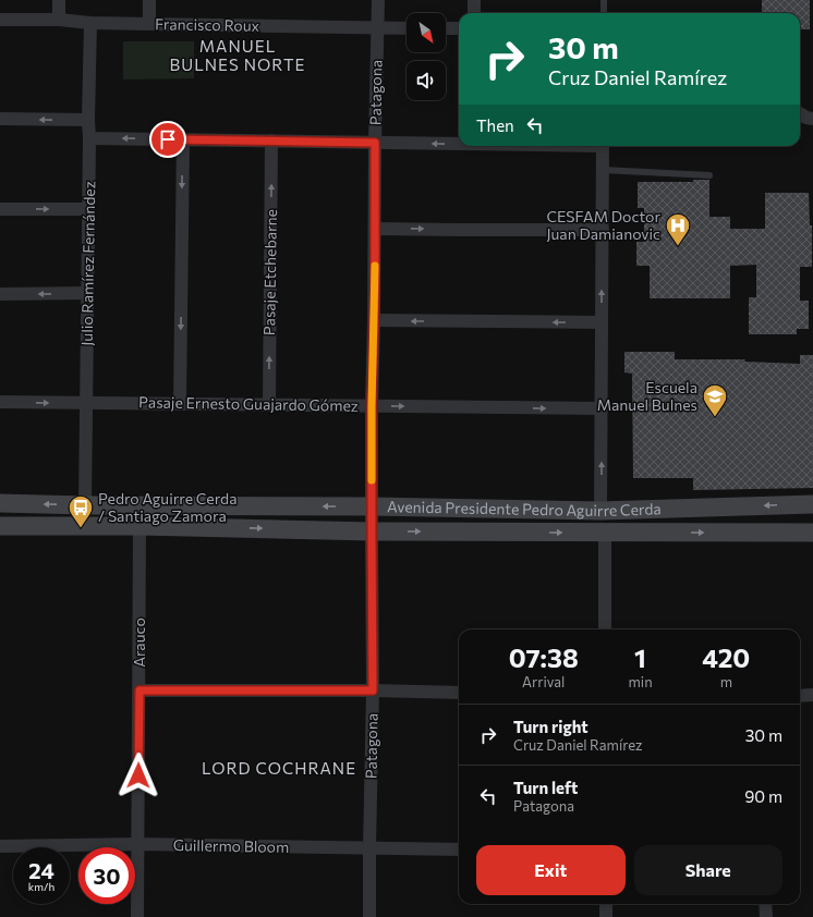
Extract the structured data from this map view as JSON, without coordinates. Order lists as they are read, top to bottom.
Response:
{
  "streets": {
    "main road": ["Avenida Presidente Pedro Aguirre Cerda"],
    "street": [
      "Francisco Roux",
      "Patagona",
      "Julio Ramírez Fernández",
      "Pasaje Etchebarne",
      "Pasaje Ernesto Guajardo Gómez",
      "Arauco",
      "Guillermo Bloom"
    ]
  },
  "crossings": [
    ["Francisco Roux", "Patagona"],
    ["Francisco Roux", "Julio Ramírez Fernández"],
    ["Patagona", "Pasaje Ernesto Guajardo Gómez"],
    ["Patagona", "Avenida Presidente Pedro Aguirre Cerda"],
    ["Patagona", "Guillermo Bloom"],
    ["Julio Ramírez Fernández", "Pasaje Ernesto Guajardo Gómez"],
    ["Julio Ramírez Fernández", "Avenida Presidente Pedro Aguirre Cerda"],
    ["Pasaje Etchebarne", "Pasaje Ernesto Guajardo Gómez"],
    ["Avenida Presidente Pedro Aguirre Cerda", "Arauco"],
    ["Arauco", "Guillermo Bloom"]
  ],
  "districts": ["MANUEL BULNES NORTE", "LORD COCHRANE"],
  "places": {
    "hospital": ["CESFAM Doctor Juan Damianovic"],
    "school or university": ["Escuela Manuel Bulnes"],
    "bus stop": ["Pedro Aguirre Cerda / Santiago Zamora"]
  },
  "north": "bottom right",
  "page": {
    "turn": ["30 m", "Cruz Daniel Ramírez"],
    "then": "Then",
    "eta": [
      "07:38",
      "Arrival",
      "1",
      "min",
      "420",
      "m"
    ],
    "list": [
      {
        "name": "Turn right",
        "note": "Cruz Daniel Ramírez",
        "value": "30 m"
      },
      {
        "name": "Turn left",
        "note": "Patagona",
        "value": "90 m"
      }
    ],
    "buttons": ["Exit", "Share"],
    "speed": "24 km/h",
    "limit": "30"
  }
}
